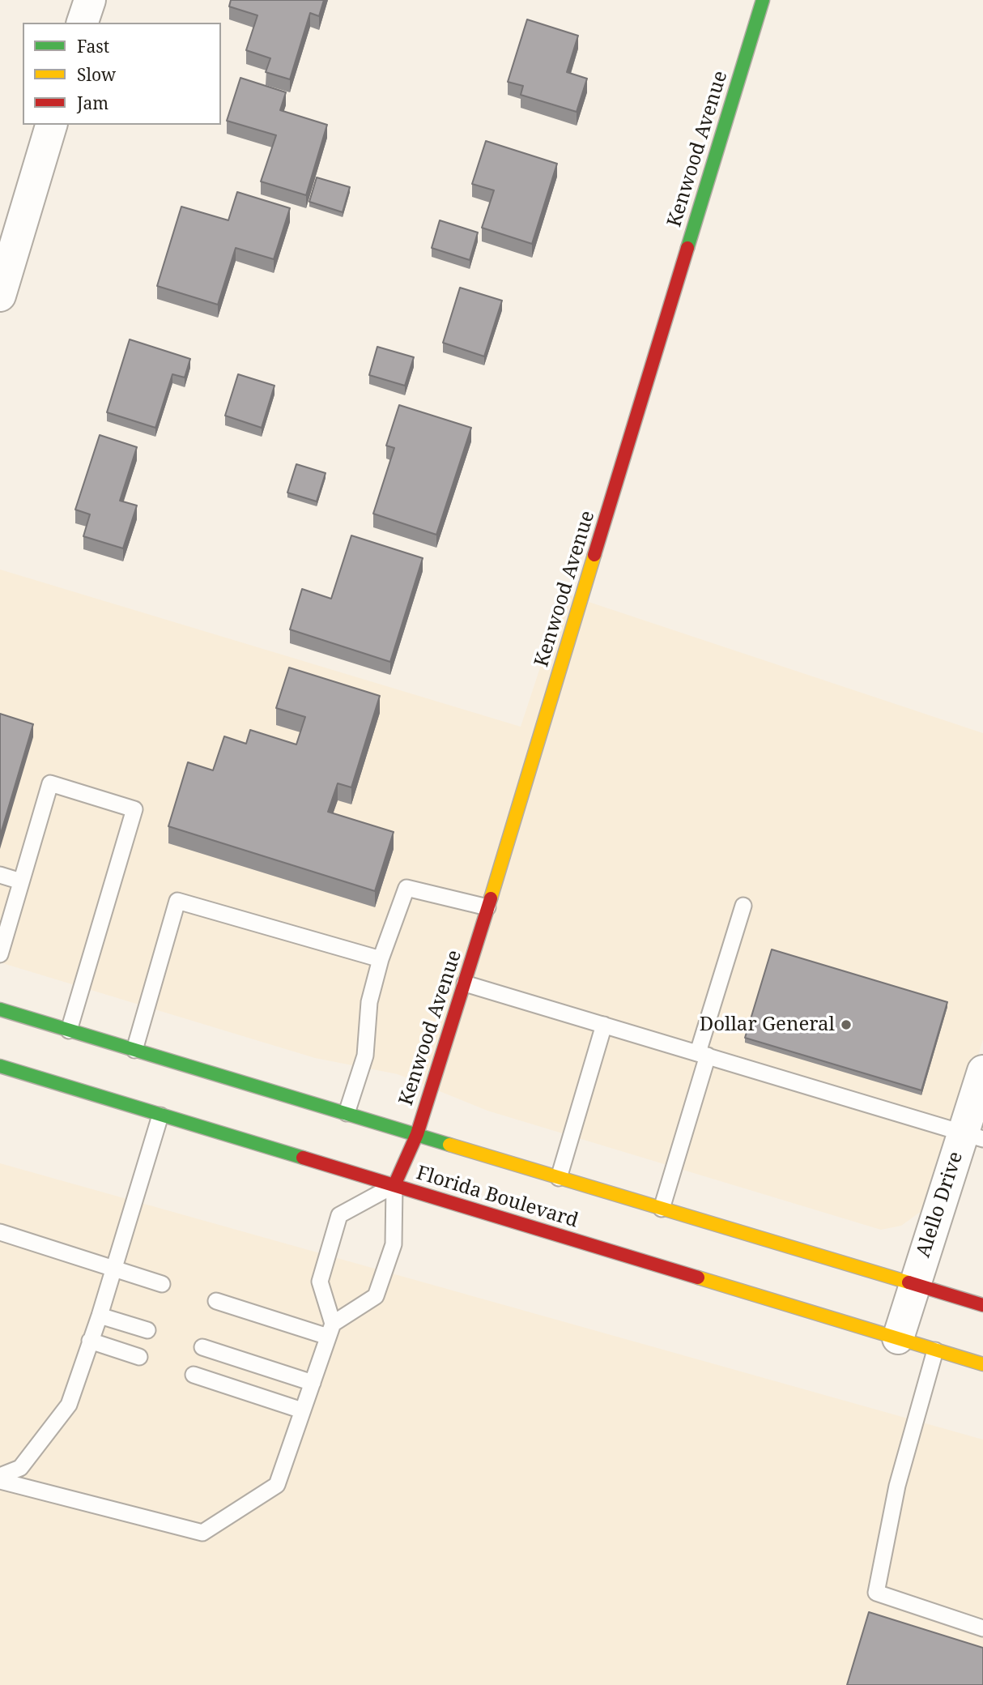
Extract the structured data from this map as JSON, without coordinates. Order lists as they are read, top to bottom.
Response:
{
  "streets": {
    "main road": ["Kenwood Avenue", "Florida Boulevard"],
    "street": ["Alello Drive"]
  },
  "crossings": [
    ["Kenwood Avenue", "Florida Boulevard"],
    ["Florida Boulevard", "Alello Drive"]
  ],
  "places": ["Dollar General"],
  "legend": ["Fast", "Slow", "Jam"]
}
